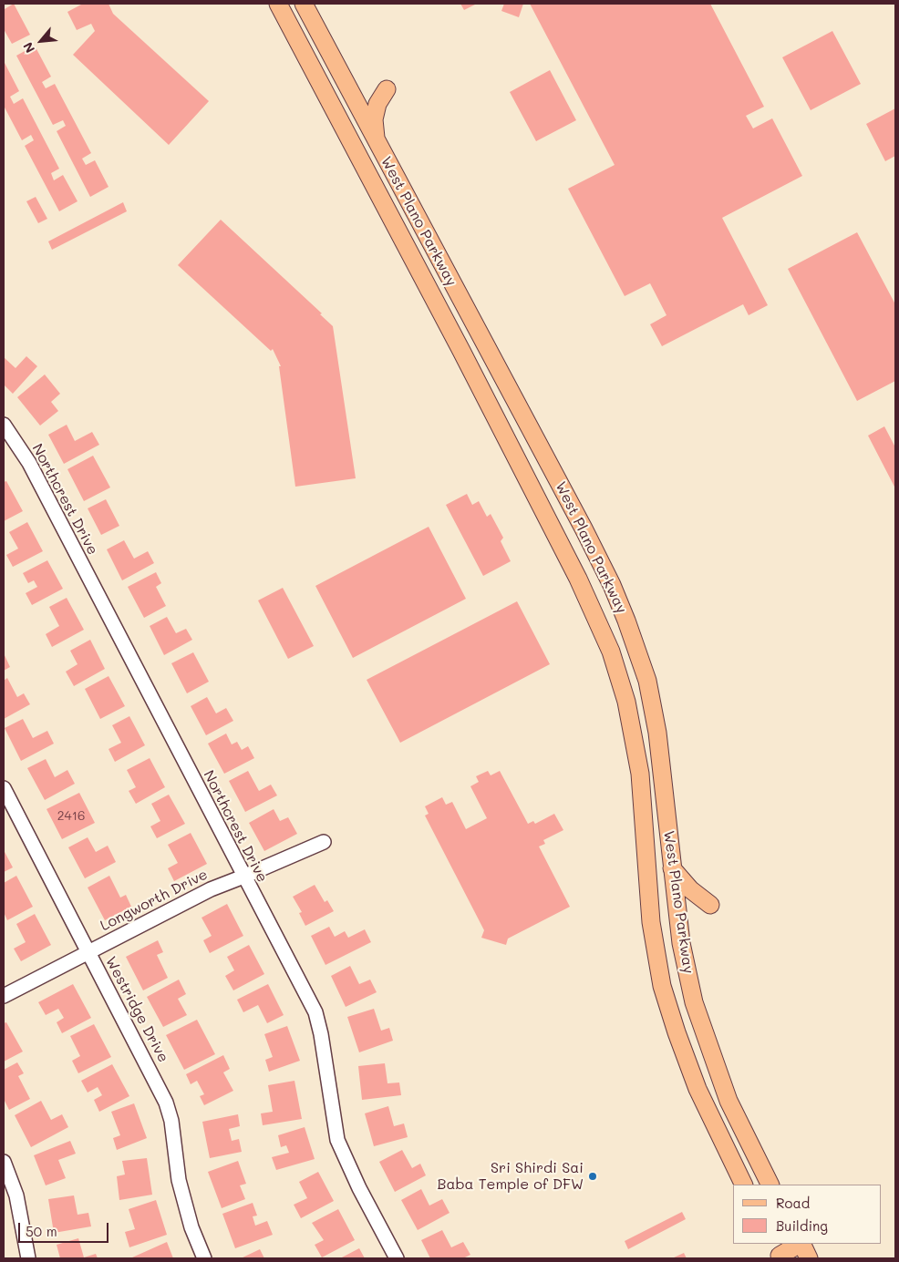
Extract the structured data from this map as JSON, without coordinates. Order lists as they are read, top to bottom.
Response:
{
  "streets": {
    "main road": ["West Plano Parkway"],
    "street": ["Northcrest Drive", "Longworth Drive", "Westridge Drive"]
  },
  "crossings": [
    ["Northcrest Drive", "Longworth Drive"],
    ["Longworth Drive", "Westridge Drive"]
  ],
  "places": ["Sri Shirdi Sai Baba Temple of DFW"],
  "house_numbers": ["2416"],
  "legend": ["Road", "Building"],
  "scale_bar": "50 m",
  "north": "bottom left"
}
